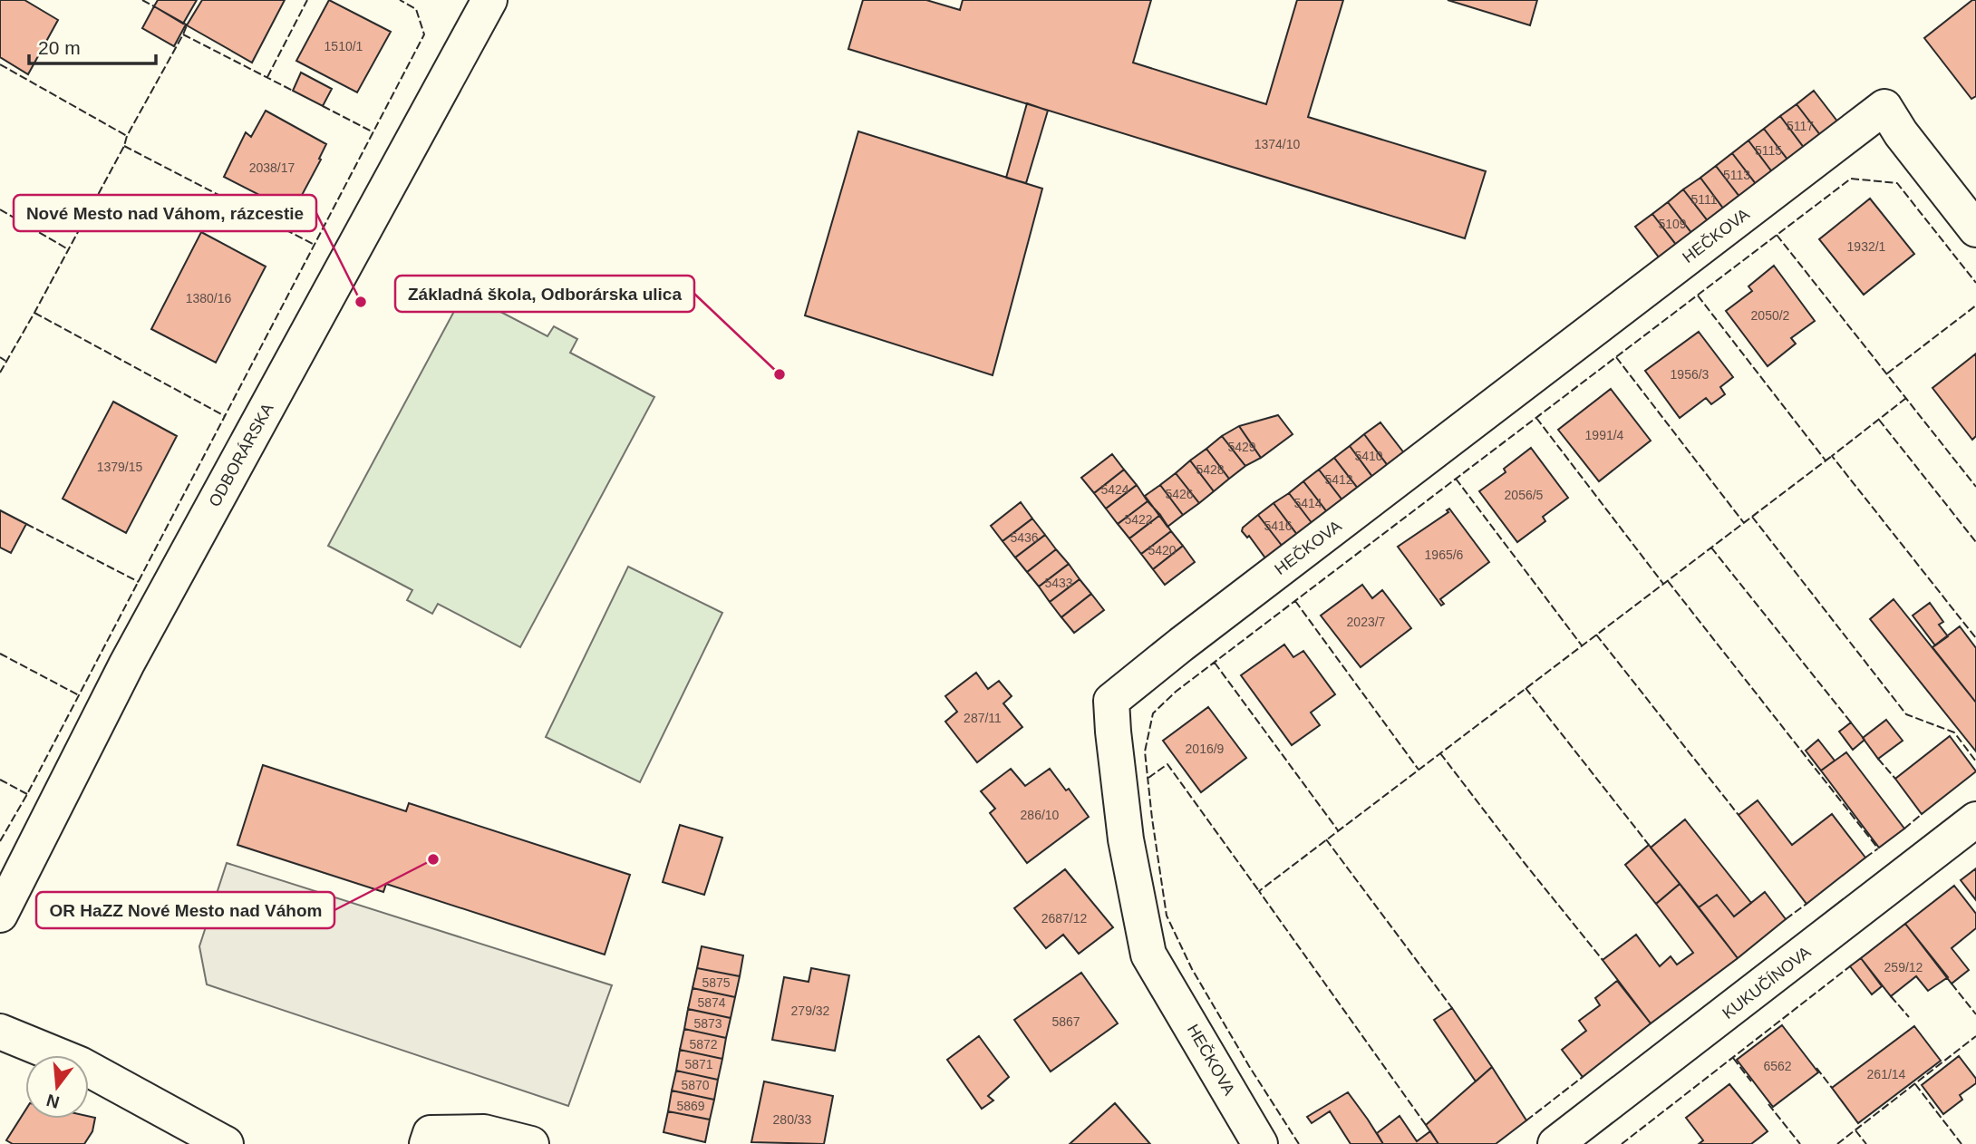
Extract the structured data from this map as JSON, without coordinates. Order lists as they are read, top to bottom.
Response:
{
  "streets": {
    "street": ["HEČKOVA", "ODBORÁRSKA", "KUKUČÍNOVA"]
  },
  "places": ["Nové Mesto nad Váhom, rázcestie", "Základná škola, Odborárska ulica", "OR HaZZ Nové Mesto nad Váhom"],
  "house_numbers": [
    "1510/1",
    "5117",
    "1374/10",
    "5115",
    "2038/17",
    "5113",
    "5111",
    "5109",
    "1932/1",
    "1380/16",
    "2050/2",
    "1956/3",
    "1991/4",
    "5429",
    "5410",
    "1379/15",
    "5428",
    "5412",
    "5424",
    "5426",
    "2056/5",
    "5414",
    "5422",
    "5416",
    "5436",
    "5420",
    "1965/6",
    "5433",
    "2023/7",
    "287/11",
    "2016/9",
    "286/10",
    "2687/12",
    "259/12",
    "5875",
    "5874",
    "279/32",
    "5867",
    "5873",
    "5872",
    "5871",
    "6562",
    "261/14",
    "5870",
    "5869",
    "280/33"
  ],
  "scale_bar": "20 m",
  "north": "bottom"
}
